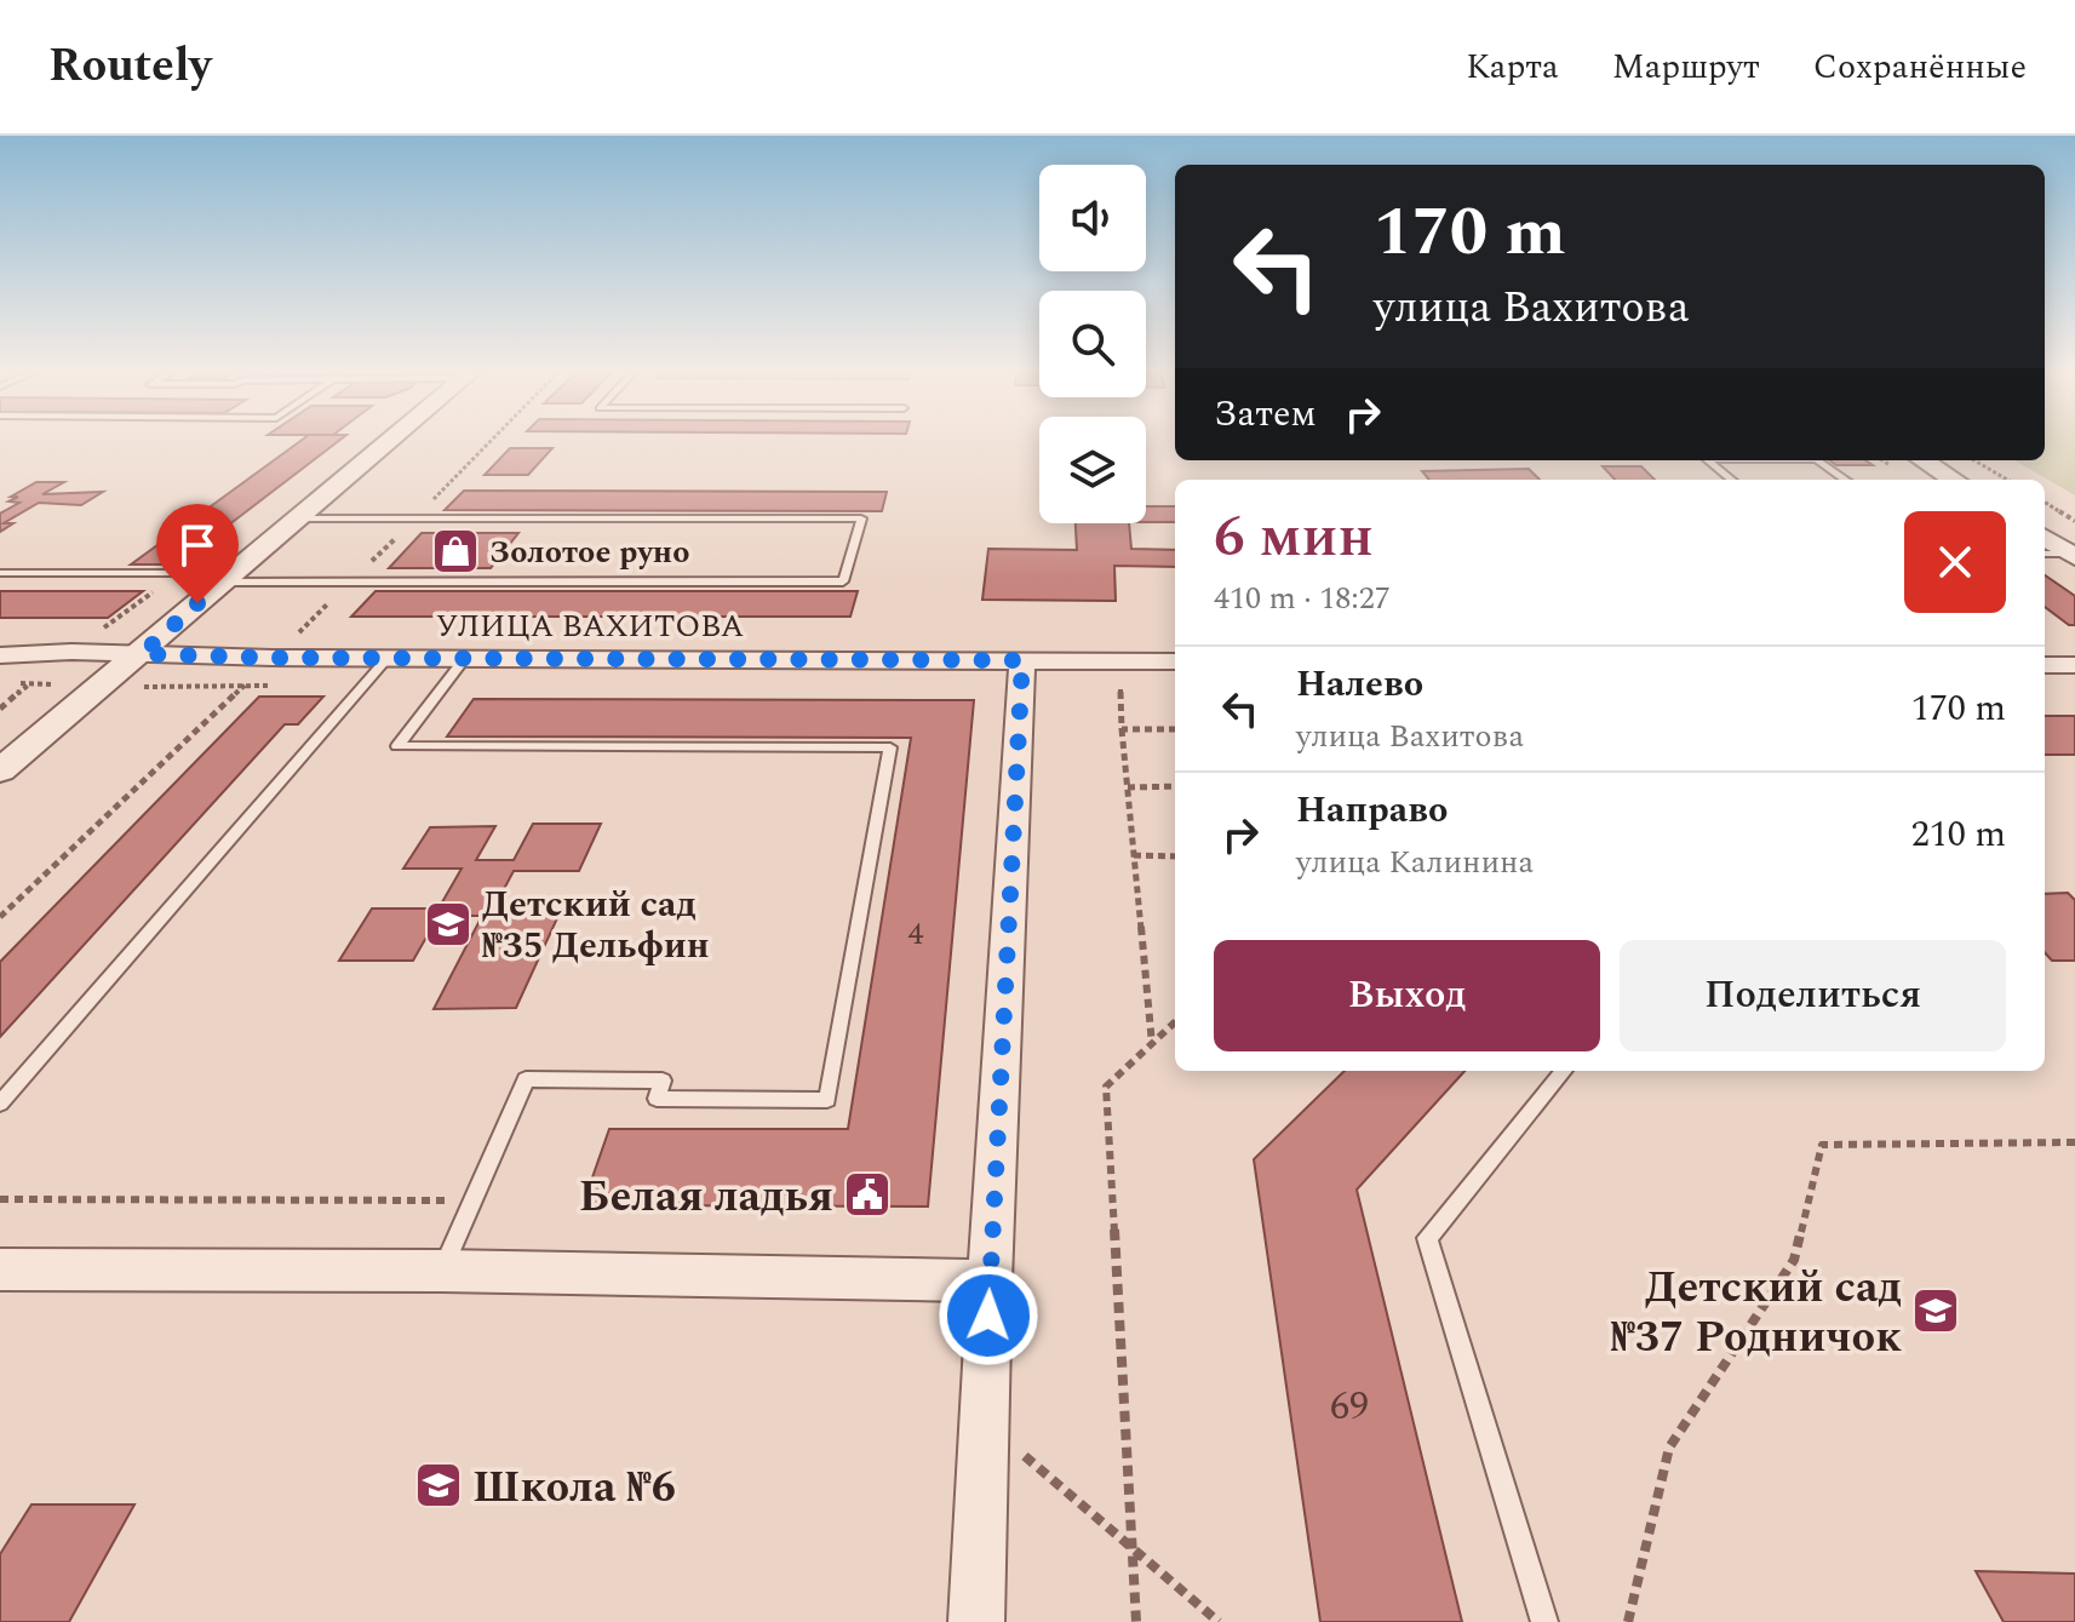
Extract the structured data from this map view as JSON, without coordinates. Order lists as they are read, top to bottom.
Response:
{
  "streets": {
    "street": ["УЛИЦА ВАХИТОВА"]
  },
  "places": {
    "shop": ["Золотое руно"],
    "school or university": ["Детский сад №35 Дельфин", "Детский сад №37 Родничок", "Школа №6"],
    "public building": ["Белая ладья"]
  },
  "house_numbers": ["4", "69"],
  "page": {
    "header": "Routely",
    "nav": ["Карта", "Маршрут", "Сохранённые"],
    "turn": ["170 m", "улица Вахитова"],
    "then": "Затем",
    "heading": ["6 мин", "410 m · 18:27"],
    "list": [
      {
        "name": "Налево",
        "note": "улица Вахитова",
        "value": "170 m"
      },
      {
        "name": "Направо",
        "note": "улица Калинина",
        "value": "210 m"
      }
    ],
    "buttons": ["Выход", "Поделиться"]
  }
}
